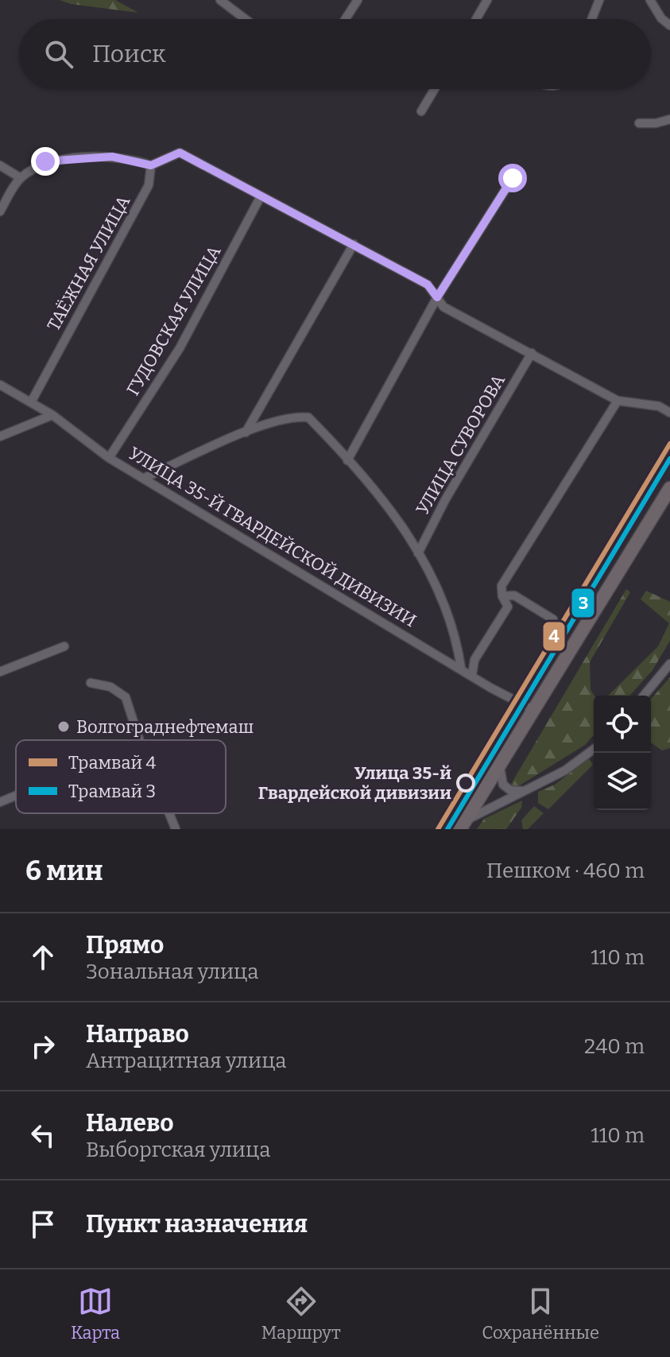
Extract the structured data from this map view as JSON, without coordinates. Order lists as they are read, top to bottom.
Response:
{
  "streets": {
    "street": [
      "ТАЁЖНАЯ УЛИЦА",
      "ГУДОВСКАЯ УЛИЦА",
      "УЛИЦА СУВОРОВА",
      "УЛИЦА 35-Й ГВАРДЕЙСКОЙ ДИВИЗИИ"
    ]
  },
  "crossings": [
    ["ТАЁЖНАЯ УЛИЦА", "УЛИЦА 35-Й ГВАРДЕЙСКОЙ ДИВИЗИИ"],
    ["ГУДОВСКАЯ УЛИЦА", "УЛИЦА 35-Й ГВАРДЕЙСКОЙ ДИВИЗИИ"]
  ],
  "places": ["Волгограднефтемаш", "Улица 35-й Гвардейской дивизии"],
  "lines": ["tram line 4", "tram line 3"],
  "legend": ["Трамвай 4", "Трамвай 3"],
  "page": {
    "search": "Поиск",
    "heading": ["6 мин", "Пешком · 460 m"],
    "list": [
      ["Прямо", "Зональная улица", "110 m"],
      ["Направо", "Антрацитная улица", "240 m"],
      ["Налево", "Выборгская улица", "110 m"],
      "Пункт назначения"
    ],
    "nav": ["Карта", "Маршрут", "Сохранённые"]
  }
}
